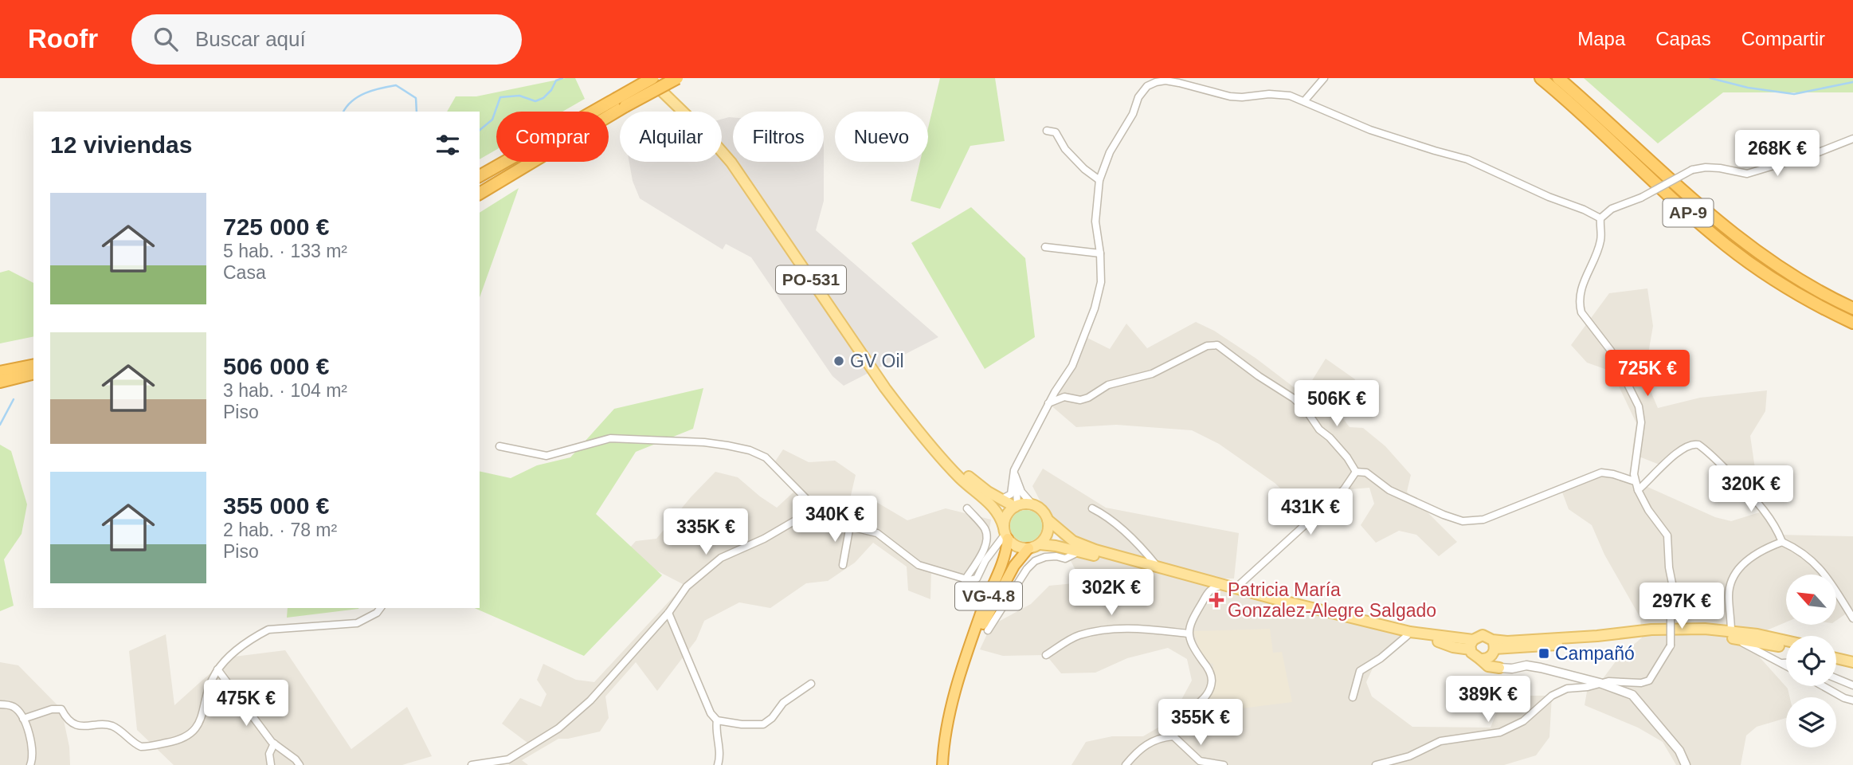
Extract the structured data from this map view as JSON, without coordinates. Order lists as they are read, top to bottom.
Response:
{
  "streets": {
    "highway": ["AP-9", "VG-4.8"],
    "main road": ["PO-531"]
  },
  "crossings": [
    ["PO-531", "VG-4.8"]
  ],
  "places": {
    "other": ["GV Oil"],
    "health": ["Patricia María Gonzalez-Alegre Salgado"],
    "transit": ["Campañó"]
  },
  "north": "top left",
  "page": {
    "header": "Roofr",
    "search": "Buscar aquí",
    "nav": ["Mapa", "Capas", "Compartir"],
    "chip": [
      "Comprar",
      "Alquilar",
      "Filtros",
      "Nuevo"
    ],
    "heading": "12 viviendas",
    "price": [
      "268K €",
      "725K €",
      "506K €",
      "320K €",
      "431K €",
      "340K €",
      "335K €",
      "302K €",
      "297K €",
      "389K €",
      "475K €",
      "355K €"
    ],
    "list": [
      {
        "name": "725 000 €",
        "note": "5 hab. · 133 m² · Casa"
      },
      {
        "name": "506 000 €",
        "note": "3 hab. · 104 m² · Piso"
      },
      {
        "name": "355 000 €",
        "note": "2 hab. · 78 m² · Piso"
      }
    ]
  }
}
